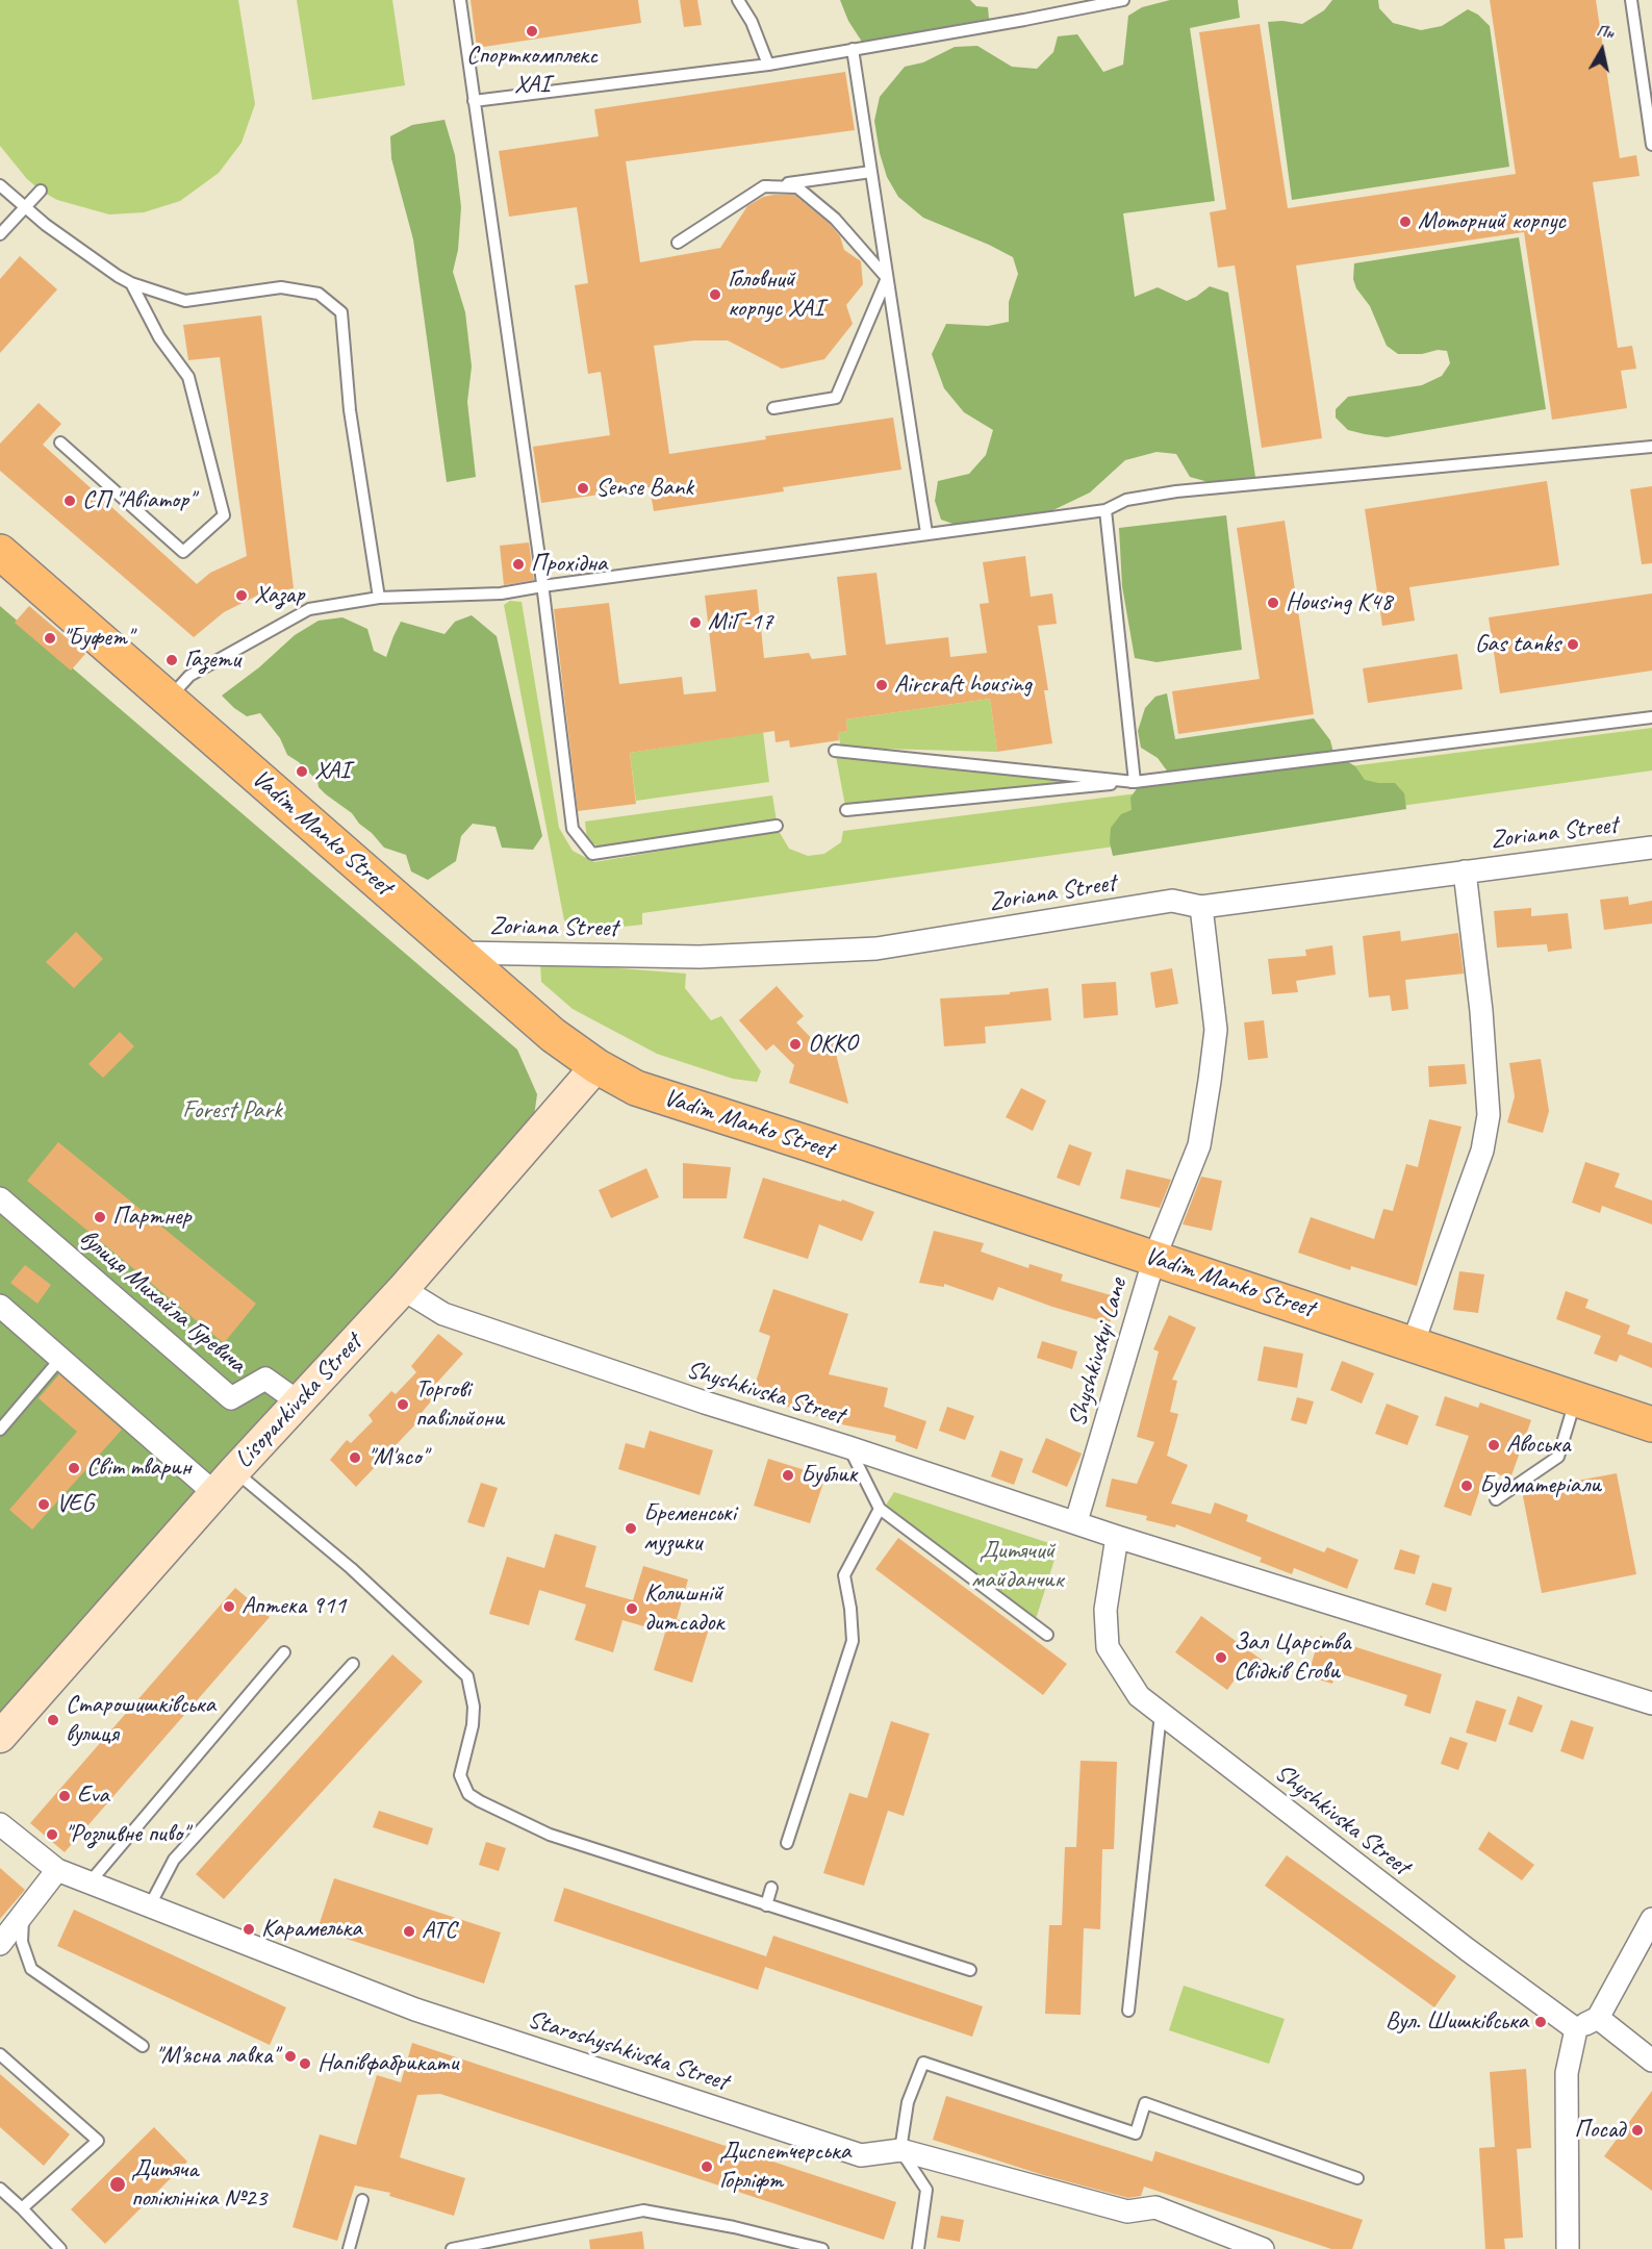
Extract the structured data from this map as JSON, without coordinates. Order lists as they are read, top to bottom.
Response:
{
  "streets": {
    "main road": ["Vadim Manko Street"],
    "street": [
      "Zoriana Street",
      "вулиця Михайла Гуревича",
      "Shyshkivskyi Lane",
      "Shyshkivska Street",
      "Lisoparkivska Street",
      "Staroshyshkivska Street"
    ]
  },
  "crossings": [
    ["Vadim Manko Street", "Zoriana Street"],
    ["Vadim Manko Street", "Shyshkivskyi Lane"],
    ["Vadim Manko Street", "Lisoparkivska Street"],
    ["Zoriana Street", "Shyshkivskyi Lane"],
    ["вулиця Михайла Гуревича", "Lisoparkivska Street"],
    ["Shyshkivskyi Lane", "Shyshkivska Street"],
    ["Shyshkivska Street", "Lisoparkivska Street"]
  ],
  "parks": ["Forest Park", "Дитячий майданчик"],
  "places": [
    "Спорткомплекс ХАІ",
    "Моторний корпус",
    "Головний корпус ХАІ",
    "Sense Bank",
    "СП \"Авіатор\"",
    "Прохідна",
    "Хазар",
    "Housing K48",
    "МіГ-17",
    "\"Буфет\"",
    "Gas tanks",
    "Газети",
    "Aircraft housing",
    "ХАІ",
    "OKKO",
    "Партнер",
    "Торгові павільйони",
    "Авоська",
    "\"М'ясо\"",
    "Світ тварин",
    "Бублик",
    "Будматеріали",
    "VEG",
    "Бременські музики",
    "Аптека 911",
    "Колишній дитсадок",
    "Зал Царства Свідків Єгови",
    "Старошишківська вулиця",
    "Eva",
    "\"Розливне пиво\"",
    "Карамелька",
    "АТС",
    "Вул. Шишківська",
    "\"М'ясна лавка\"",
    "Напівфабрикати",
    "Посад",
    "Диспетчерська Горліфт",
    "Дитяча поліклініка №23"
  ],
  "north": "top"
}
